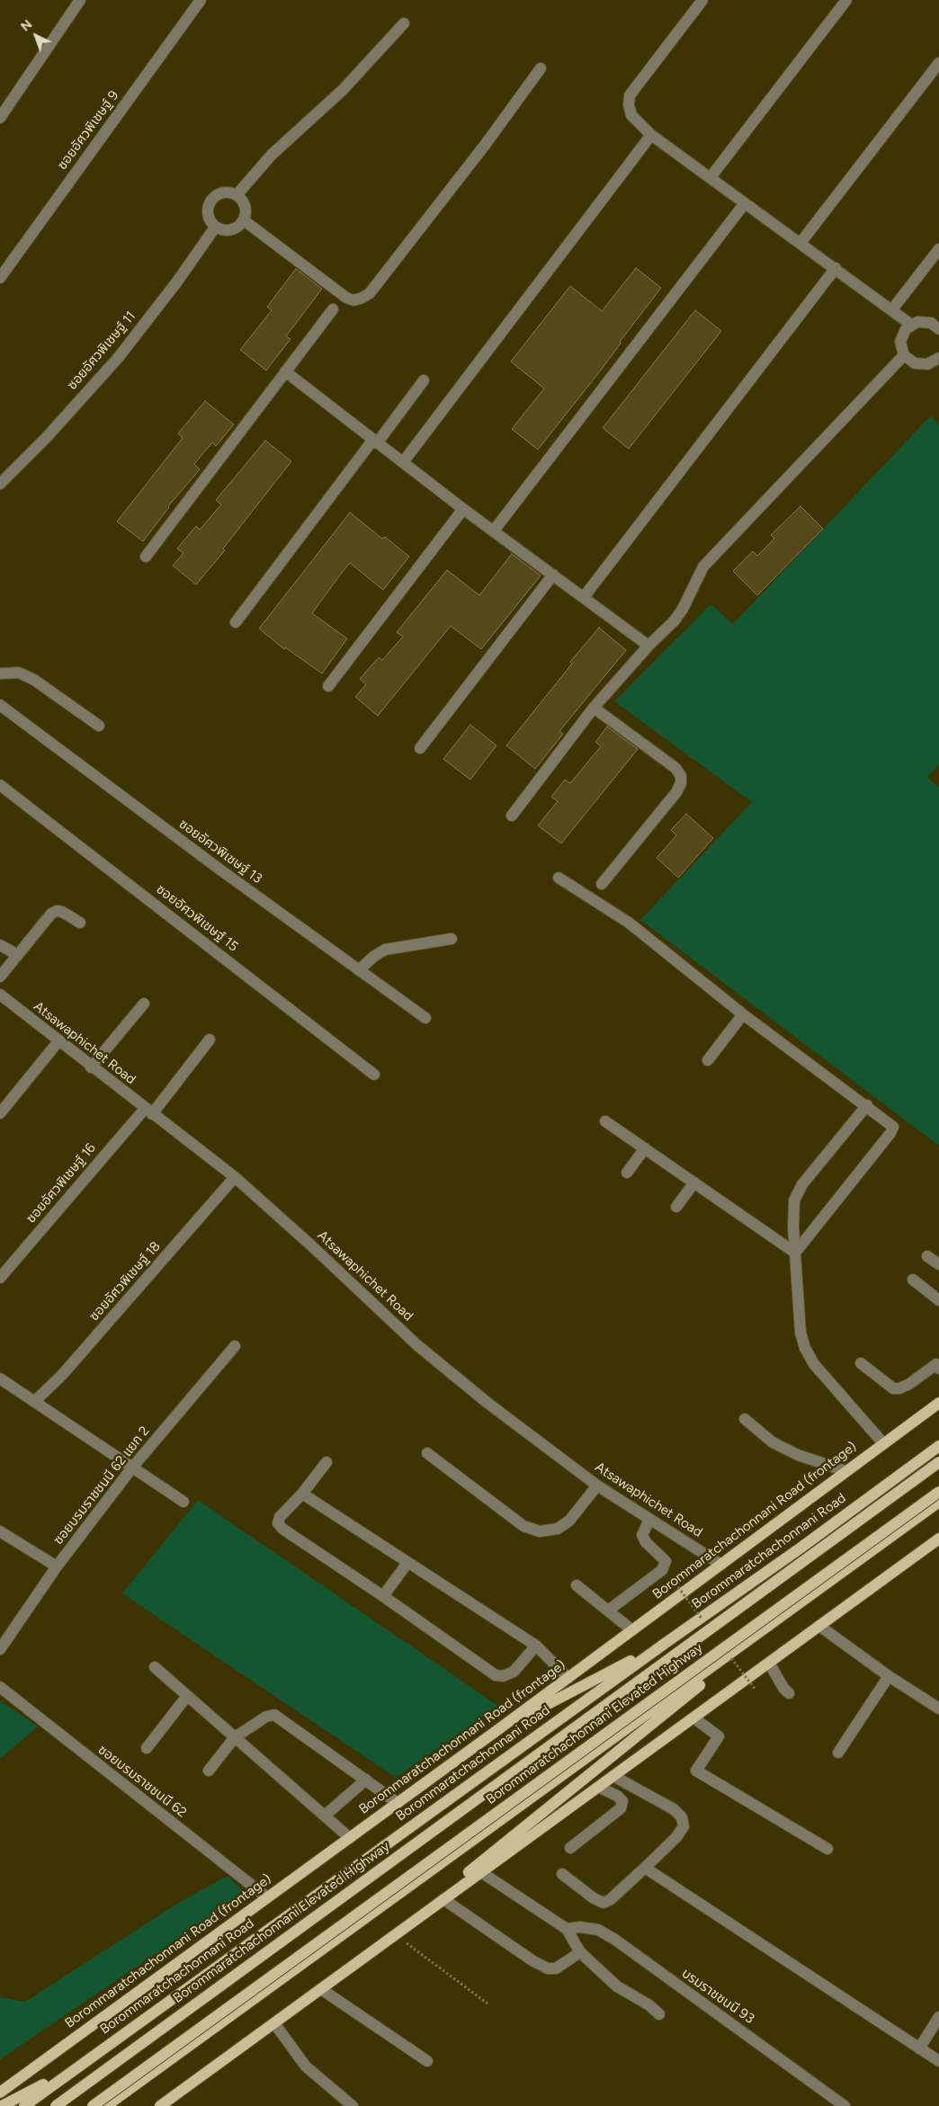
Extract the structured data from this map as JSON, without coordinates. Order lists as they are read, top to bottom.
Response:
{
  "streets": {
    "main road": ["Borommaratchachonnani Road (frontage)", "Borommaratchachonnani Road", "Borommaratchachonnani Elevated Highway"],
    "street": [
      "ซอยอัศวพิเชษฐ์ 9",
      "ซอยอัศวพิเชษฐ์ 11",
      "ซอยอัศวพิเชษฐ์ 13",
      "ซอยอัศวพิเชษฐ์ 15",
      "Atsawaphichet Road",
      "ซอยอัศวพิเชษฐ์ 16",
      "ซอยอัศวพิเชษฐ์ 18",
      "ซอยบรมราชชนนี 62 แยก 2",
      "ซอยบรมราชชนนี 62",
      "บรมราชชนนี 93"
    ]
  },
  "crossings": [
    ["Atsawaphichet Road", "ซอยอัศวพิเชษฐ์ 16"],
    ["Atsawaphichet Road", "ซอยอัศวพิเชษฐ์ 18"],
    ["Atsawaphichet Road", "Borommaratchachonnani Road (frontage)"],
    ["Borommaratchachonnani Road (frontage)", "ซอยบรมราชชนนี 62"]
  ],
  "north": "top left"
}
